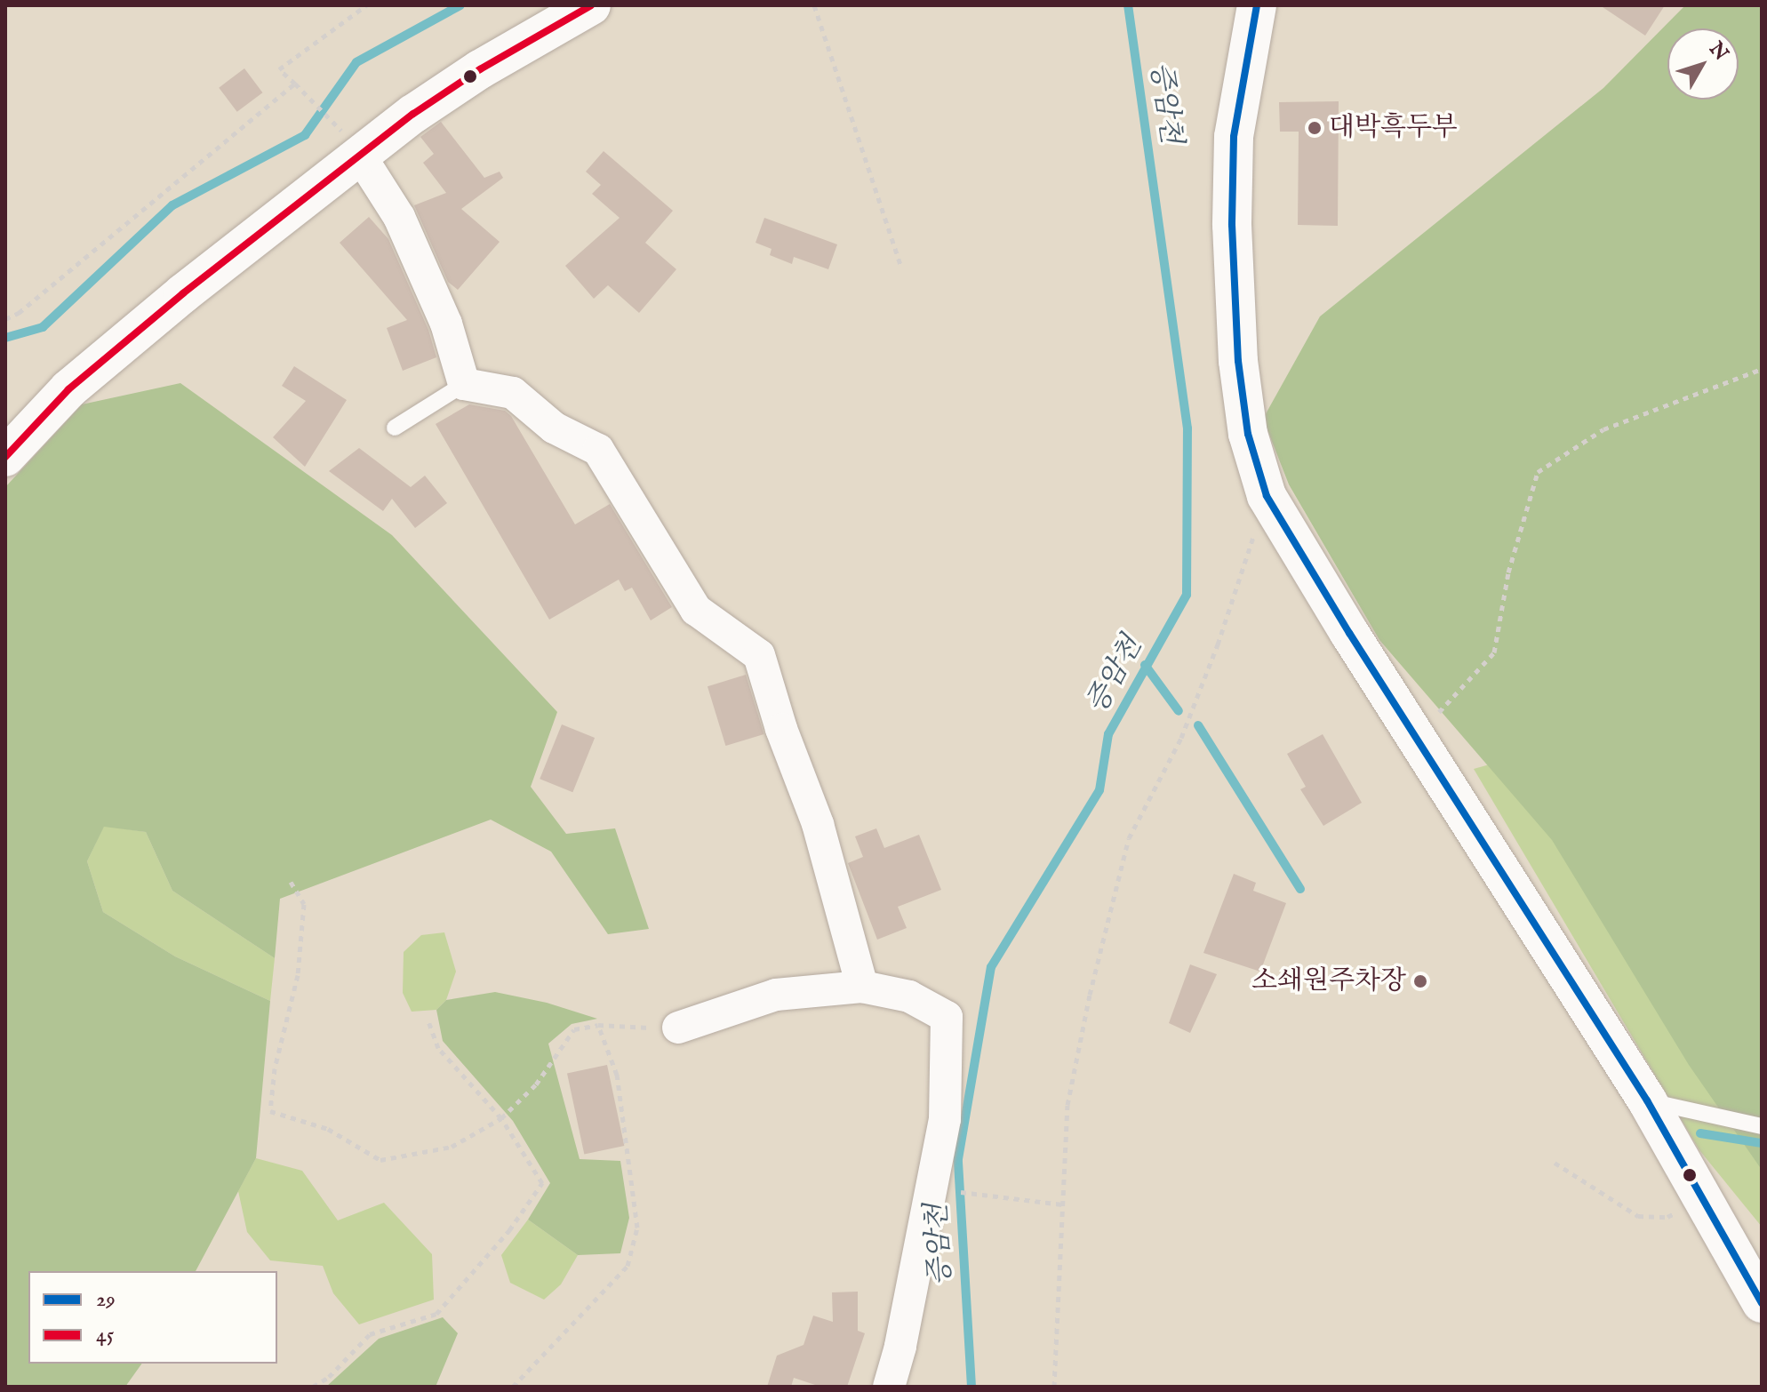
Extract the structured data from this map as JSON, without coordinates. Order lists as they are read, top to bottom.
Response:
{
  "water": ["증암천"],
  "places": ["대박흑두부", "소쇄원주차장"],
  "lines": ["transit line 29", "transit line 45"],
  "legend": ["29", "45"],
  "north": "top right"
}
